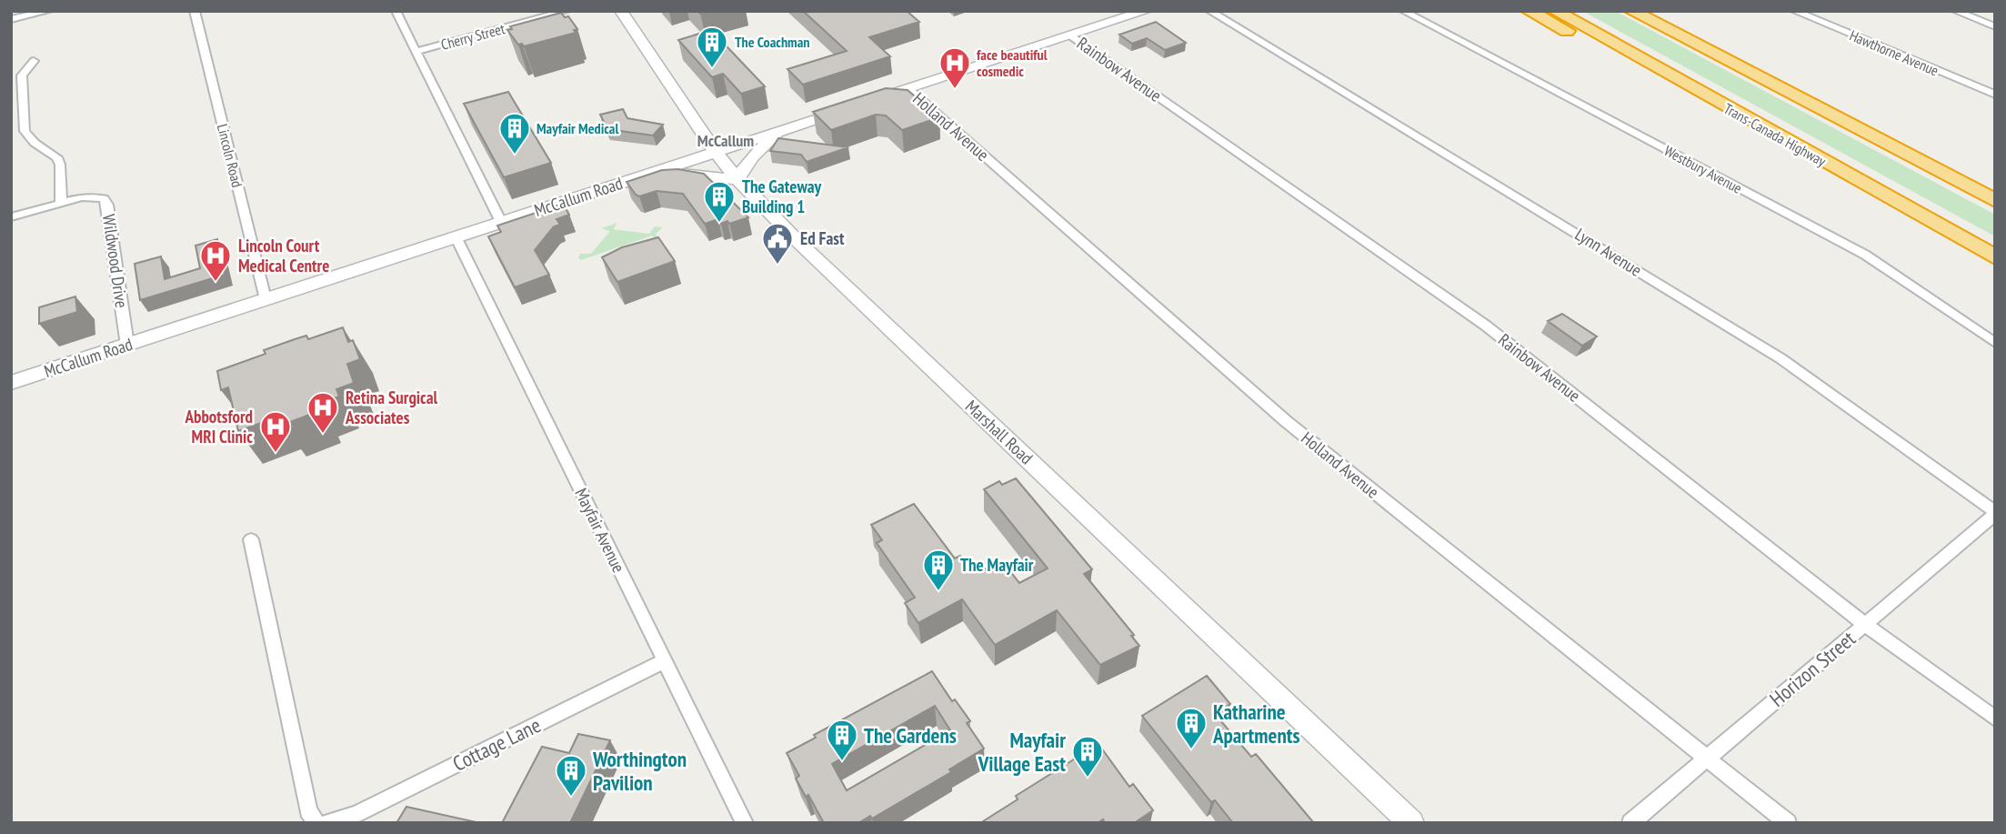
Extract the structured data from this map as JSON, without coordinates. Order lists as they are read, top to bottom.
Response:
{
  "streets": {
    "highway": ["Trans-Canada Highway"],
    "main road": ["McCallum Road", "Marshall Road"],
    "street": [
      "Cherry Street",
      "Hawthorne Avenue",
      "Rainbow Avenue",
      "Holland Avenue",
      "Lincoln Road",
      "Westbury Avenue",
      "Lynn Avenue",
      "Wildwood Drive",
      "Mayfair Avenue",
      "Horizon Street",
      "Cottage Lane"
    ]
  },
  "crossings": [
    ["Rainbow Avenue", "McCallum Road"],
    ["Rainbow Avenue", "Horizon Street"],
    ["Holland Avenue", "McCallum Road"],
    ["Holland Avenue", "Horizon Street"],
    ["Lincoln Road", "McCallum Road"],
    ["McCallum Road", "Wildwood Drive"],
    ["McCallum Road", "Marshall Road"],
    ["McCallum Road", "Mayfair Avenue"],
    ["Lynn Avenue", "Horizon Street"],
    ["Mayfair Avenue", "Cottage Lane"]
  ],
  "districts": ["McCallum"],
  "places": {
    "building": [
      "The Coachman",
      "Mayfair Medical",
      "The Gateway Building 1",
      "The Mayfair",
      "Katharine Apartments",
      "The Gardens",
      "Mayfair Village East",
      "Worthington Pavilion"
    ],
    "hospital": [
      "face beautiful cosmedic",
      "Lincoln Court Medical Centre",
      "Retina Surgical Associates",
      "Abbotsford MRI Clinic"
    ],
    "public building": ["Ed Fast"]
  }
}
